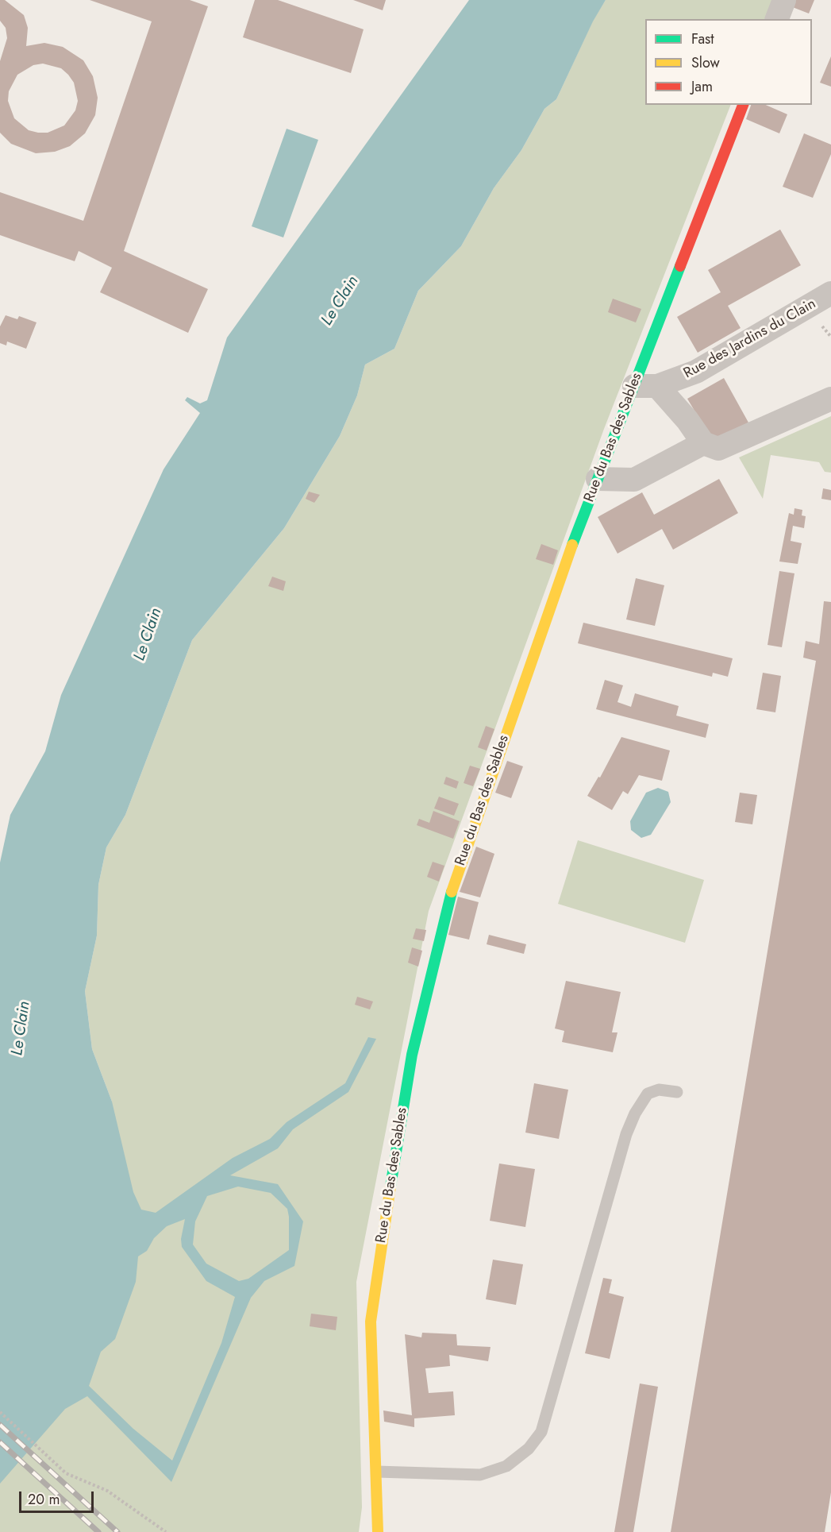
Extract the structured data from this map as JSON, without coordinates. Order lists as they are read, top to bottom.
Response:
{
  "streets": {
    "street": ["Rue des Jardins du Clain", "Rue du Bas des Sables"]
  },
  "crossings": [
    ["Rue des Jardins du Clain", "Rue du Bas des Sables"]
  ],
  "water": ["Le Clain"],
  "legend": ["Fast", "Slow", "Jam"],
  "scale_bar": "20 m"
}
